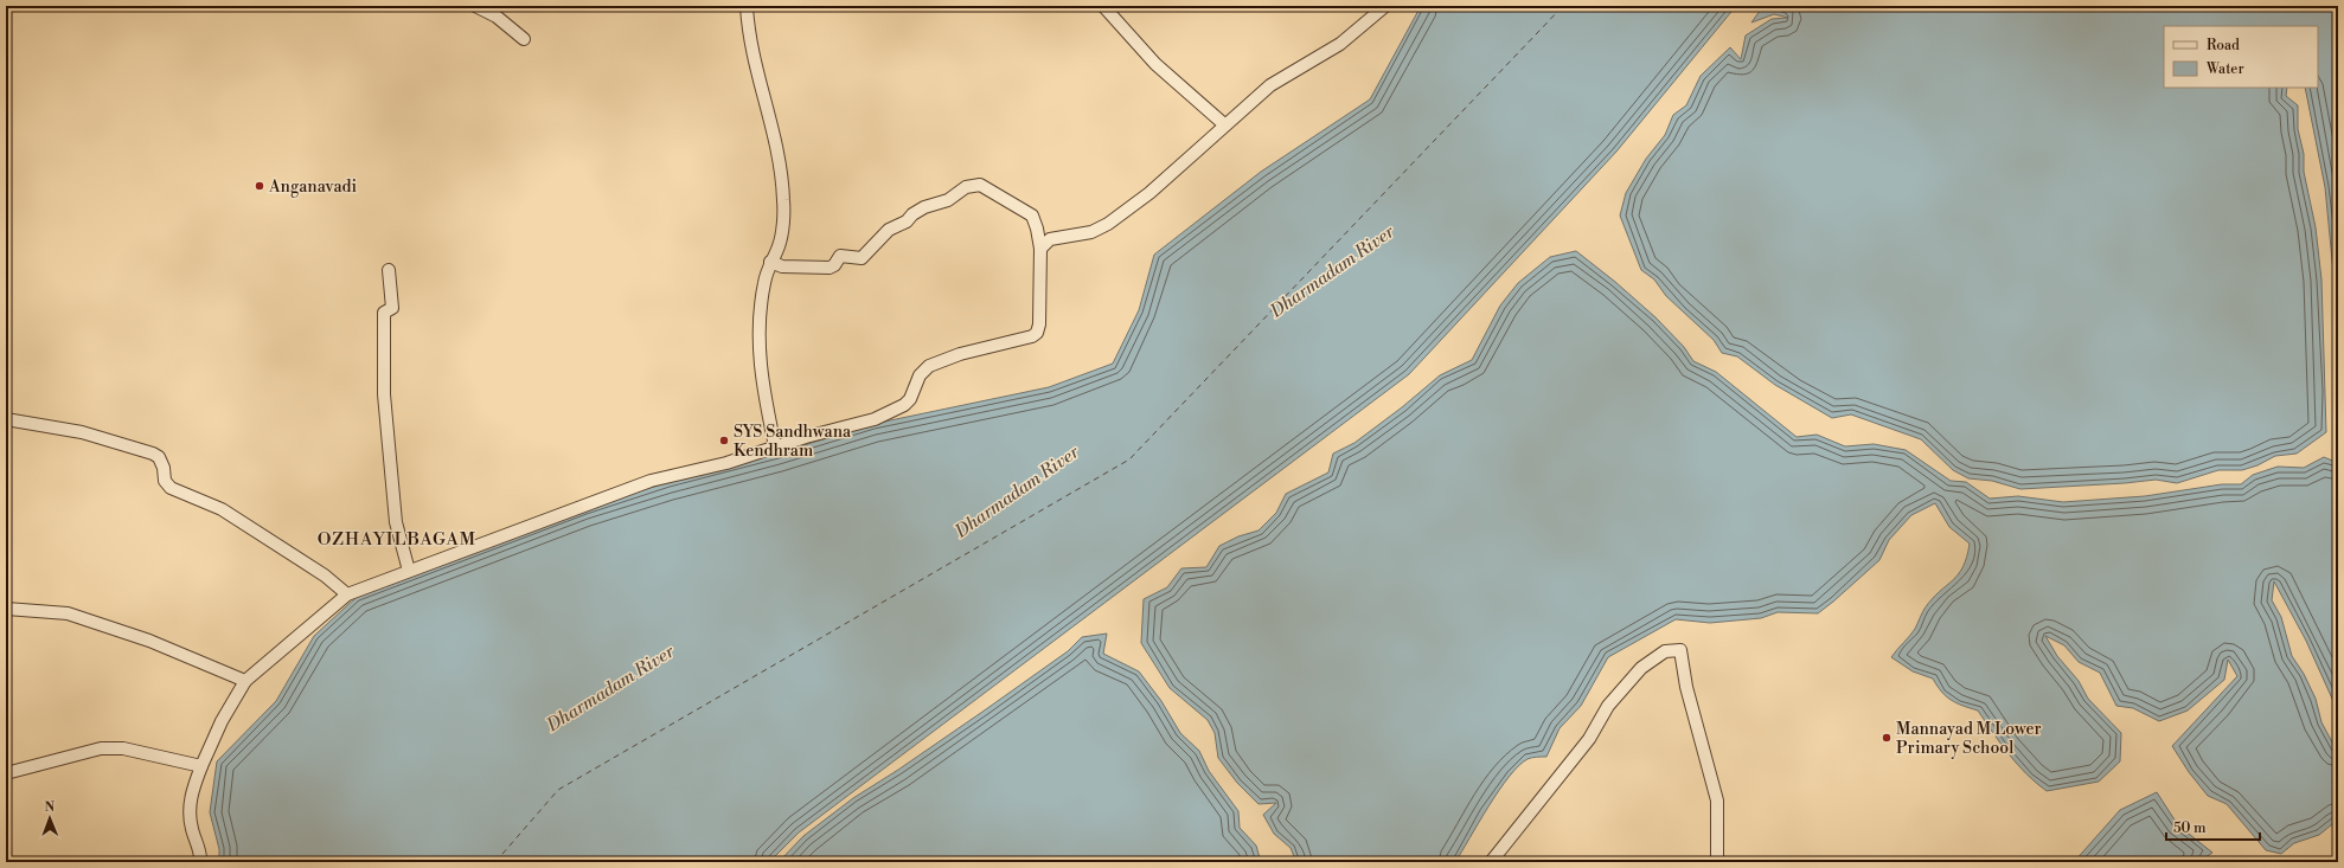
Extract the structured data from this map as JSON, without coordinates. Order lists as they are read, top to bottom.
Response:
{
  "districts": ["OZHAYILBAGAM"],
  "water": ["Dharmadam River"],
  "places": ["Anganavadi", "SYS Sandhwana Kendhram", "Mannayad M Lower Primary School"],
  "legend": ["Road", "Water"],
  "scale_bar": "50 m",
  "north": "top"
}
